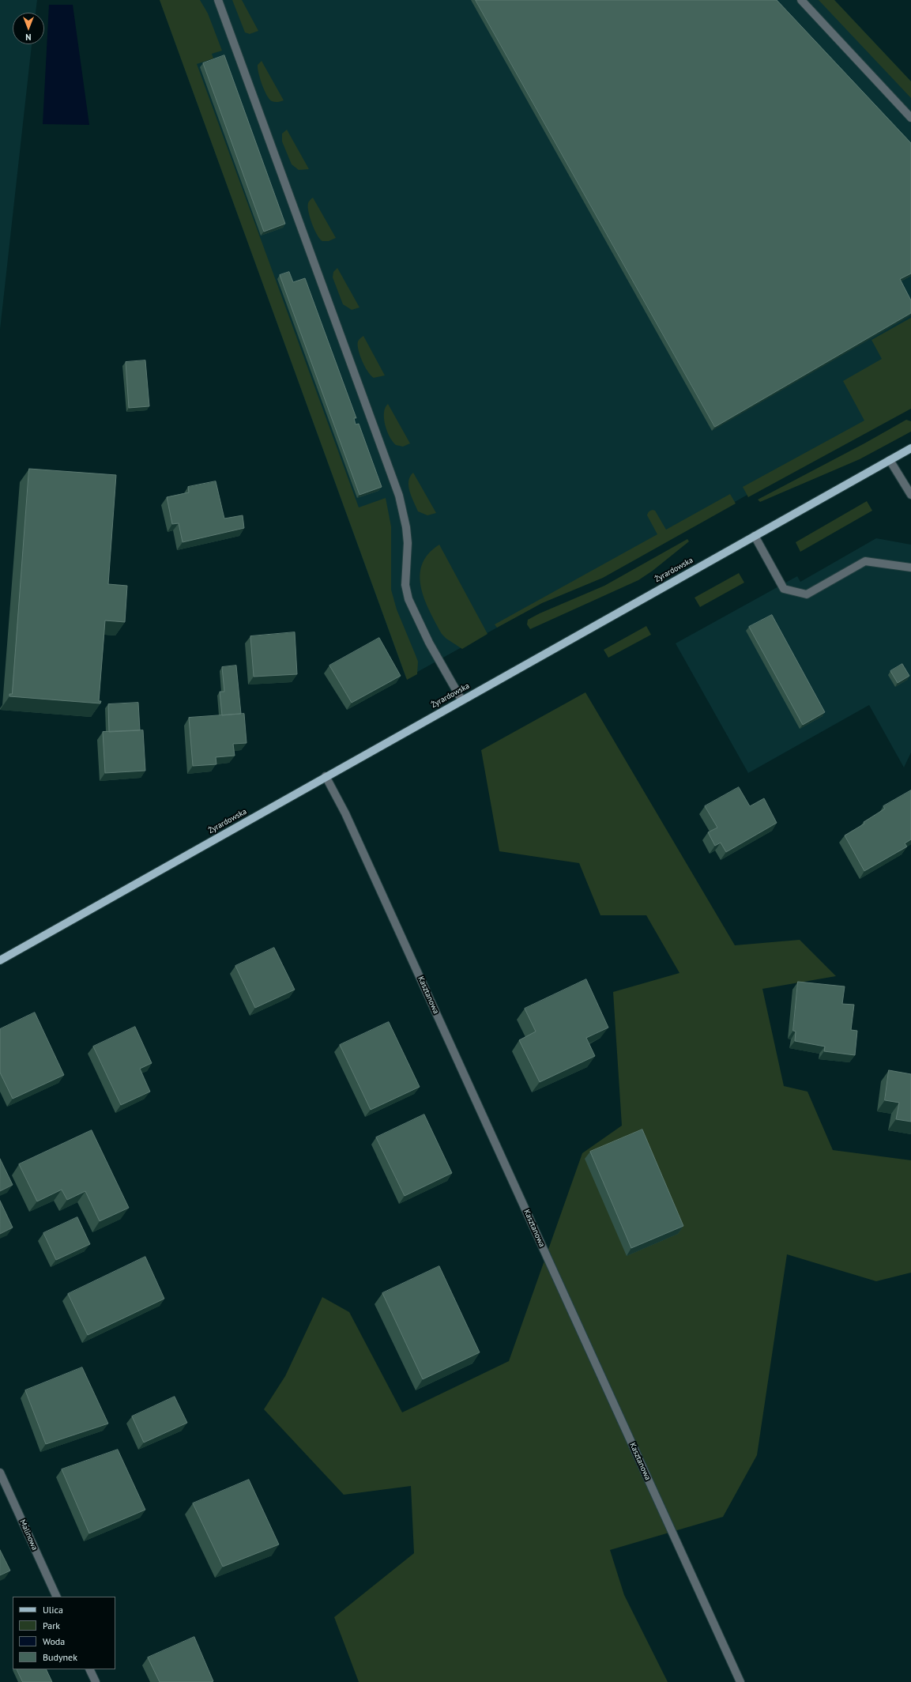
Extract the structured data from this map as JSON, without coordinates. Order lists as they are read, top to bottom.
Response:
{
  "streets": {
    "main road": ["Żyrardowska"],
    "street": ["Kasztanowa", "Malinowa"]
  },
  "crossings": [
    ["Żyrardowska", "Kasztanowa"]
  ],
  "legend": [
    "Ulica",
    "Park",
    "Woda",
    "Budynek"
  ],
  "north": "bottom"
}
